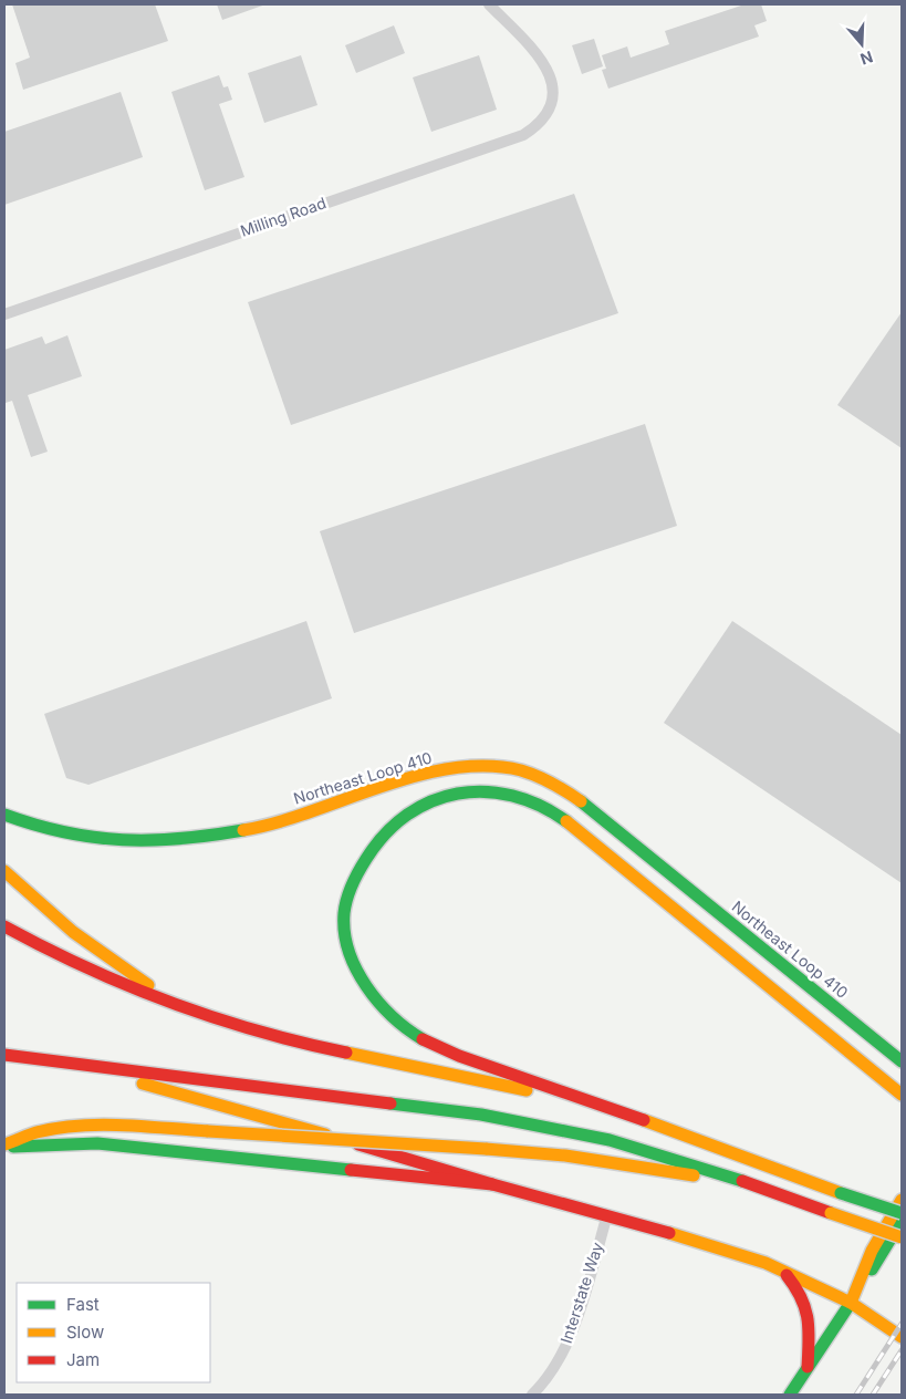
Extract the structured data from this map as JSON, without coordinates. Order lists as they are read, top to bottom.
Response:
{
  "streets": {
    "main road": ["Northeast Loop 410"],
    "street": ["Milling Road", "Interstate Way"]
  },
  "legend": ["Fast", "Slow", "Jam"],
  "north": "bottom"
}
